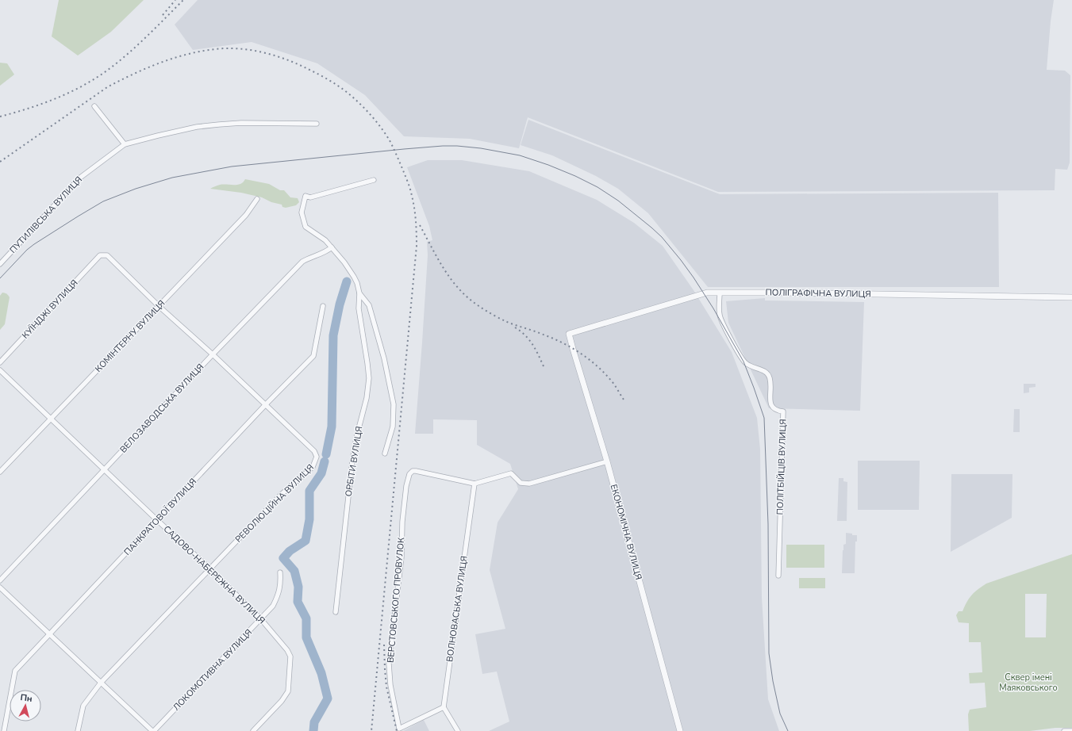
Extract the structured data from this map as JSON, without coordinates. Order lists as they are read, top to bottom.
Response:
{
  "streets": {
    "street": [
      "ПУТИЛІВСЬКА ВУЛИЦЯ",
      "ПОЛІГРАФІЧНА ВУЛИЦЯ",
      "КУЇНДЖІ ВУЛИЦЯ",
      "КОМІНТЕРНУ ВУЛИЦЯ",
      "ВЕЛОЗАВОДСЬКА ВУЛИЦЯ",
      "ОРБІТИ ВУЛИЦЯ",
      "ПОЛІТБІЙЦІВ ВУЛИЦЯ",
      "РЕВОЛЮЦІЙНА ВУЛИЦЯ",
      "ПАНКРАТОВОЇ ВУЛИЦЯ",
      "ЕКОНОМІЧНА ВУЛИЦЯ",
      "САДОВО-НАБЕРЕЖНА ВУЛИЦЯ",
      "ВЕРСТОВСЬКОГО ПРОВУЛОК",
      "ВОЛНОВАСЬКА ВУЛИЦЯ",
      "ЛОКОМОТИВНА ВУЛИЦЯ"
    ]
  },
  "crossings": [
    ["ПОЛІГРАФІЧНА ВУЛИЦЯ", "ПОЛІТБІЙЦІВ ВУЛИЦЯ"],
    ["ПОЛІГРАФІЧНА ВУЛИЦЯ", "ЕКОНОМІЧНА ВУЛИЦЯ"],
    ["КУЇНДЖІ ВУЛИЦЯ", "РЕВОЛЮЦІЙНА ВУЛИЦЯ"],
    ["КОМІНТЕРНУ ВУЛИЦЯ", "РЕВОЛЮЦІЙНА ВУЛИЦЯ"],
    ["КОМІНТЕРНУ ВУЛИЦЯ", "САДОВО-НАБЕРЕЖНА ВУЛИЦЯ"],
    ["ВЕЛОЗАВОДСЬКА ВУЛИЦЯ", "РЕВОЛЮЦІЙНА ВУЛИЦЯ"],
    ["ВЕЛОЗАВОДСЬКА ВУЛИЦЯ", "САДОВО-НАБЕРЕЖНА ВУЛИЦЯ"],
    ["РЕВОЛЮЦІЙНА ВУЛИЦЯ", "ПАНКРАТОВОЇ ВУЛИЦЯ"],
    ["РЕВОЛЮЦІЙНА ВУЛИЦЯ", "САДОВО-НАБЕРЕЖНА ВУЛИЦЯ"],
    ["ПАНКРАТОВОЇ ВУЛИЦЯ", "САДОВО-НАБЕРЕЖНА ВУЛИЦЯ"],
    ["САДОВО-НАБЕРЕЖНА ВУЛИЦЯ", "ЛОКОМОТИВНА ВУЛИЦЯ"],
    ["ВЕРСТОВСЬКОГО ПРОВУЛОК", "ВОЛНОВАСЬКА ВУЛИЦЯ"]
  ],
  "parks": ["Сквер імені Маяковського"],
  "north": "top"
}
